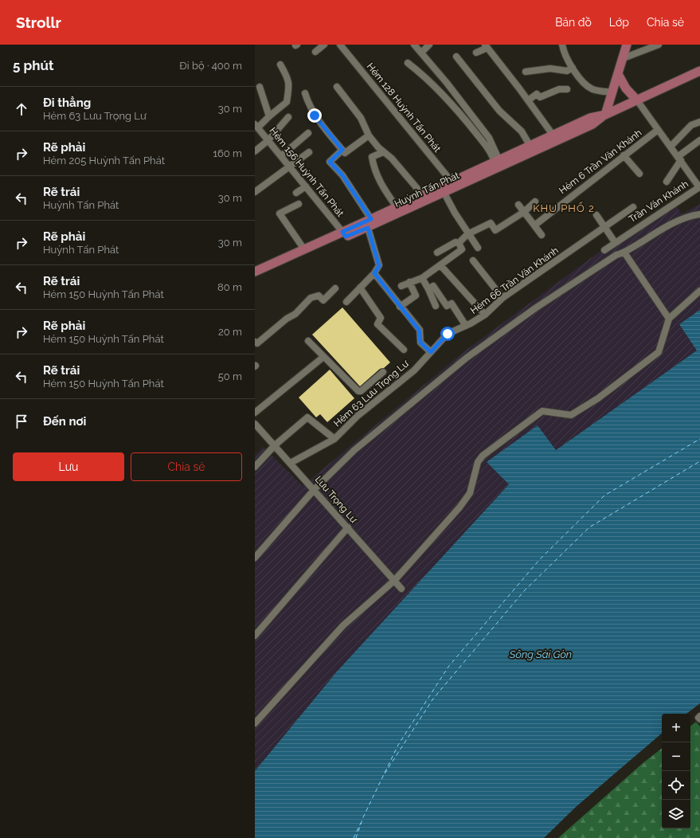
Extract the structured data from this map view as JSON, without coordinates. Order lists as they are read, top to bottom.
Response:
{
  "streets": {
    "main road": ["Huỳnh Tấn Phát"],
    "street": [
      "Hẻm 128 Huỳnh Tấn Phát",
      "Hẻm 6 Trần Văn Khánh",
      "Hẻm 156 Huỳnh Tấn Phát",
      "Trần Văn Khánh",
      "Hẻm 66 Trần Văn Khánh",
      "Hẻm 63 Lưu Trọng Lư",
      "Lưu Trọng Lư"
    ]
  },
  "crossings": [
    ["Hẻm 128 Huỳnh Tấn Phát", "Huỳnh Tấn Phát"],
    ["Hẻm 6 Trần Văn Khánh", "Trần Văn Khánh"],
    ["Hẻm 156 Huỳnh Tấn Phát", "Huỳnh Tấn Phát"],
    ["Huỳnh Tấn Phát", "Trần Văn Khánh"],
    ["Hẻm 66 Trần Văn Khánh", "Hẻm 63 Lưu Trọng Lư"],
    ["Hẻm 63 Lưu Trọng Lư", "Lưu Trọng Lư"]
  ],
  "districts": ["KHU PHỐ 2"],
  "water": ["Sông Sài Gòn"],
  "page": {
    "header": "Strollr",
    "nav": ["Bản đồ", "Lớp", "Chia sẻ"],
    "heading": ["5 phút", "Đi bộ · 400 m"],
    "list": [
      ["Đi thẳng", "Hẻm 63 Lưu Trọng Lư", "30 m"],
      ["Rẽ phải", "Hẻm 205 Huỳnh Tấn Phát", "160 m"],
      ["Rẽ trái", "Huỳnh Tấn Phát", "30 m"],
      ["Rẽ phải", "Huỳnh Tấn Phát", "30 m"],
      ["Rẽ trái", "Hẻm 150 Huỳnh Tấn Phát", "80 m"],
      ["Rẽ phải", "Hẻm 150 Huỳnh Tấn Phát", "20 m"],
      ["Rẽ trái", "Hẻm 150 Huỳnh Tấn Phát", "50 m"],
      "Đến nơi"
    ],
    "buttons": ["Lưu", "Chia sẻ"],
    "map_buttons": ["+", "−"]
  }
}
